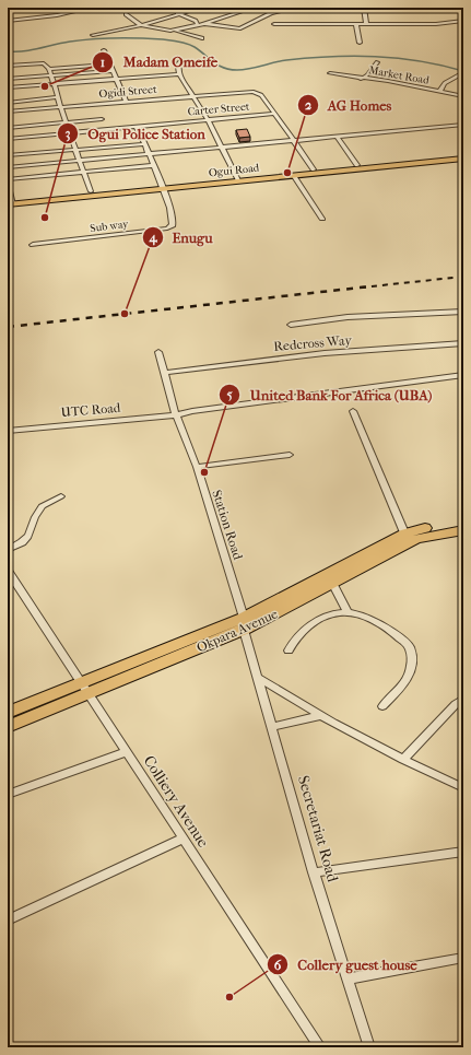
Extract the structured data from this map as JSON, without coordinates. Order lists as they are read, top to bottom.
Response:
{
  "streets": {
    "main road": ["Ogui Road", "Okpara Avenue"],
    "street": [
      "Market Road",
      "Ogidi Street",
      "Carter Street",
      "Sub way",
      "Redcross Way",
      "UTC Road",
      "Station Road",
      "Colliery Avenue",
      "Secretariat Road"
    ]
  },
  "crossings": [
    ["Ogidi Street", "Carter Street"],
    ["Ogui Road", "Sub way"],
    ["Redcross Way", "Station Road"],
    ["UTC Road", "Station Road"],
    ["Station Road", "Okpara Avenue"],
    ["Station Road", "Secretariat Road"],
    ["Okpara Avenue", "Colliery Avenue"],
    ["Okpara Avenue", "Secretariat Road"]
  ],
  "places": [
    "Madam Omeife",
    "AG Homes",
    "Ogui Police Station",
    "Enugu",
    "United Bank For Africa (UBA)",
    "Collery guest house"
  ]
}
